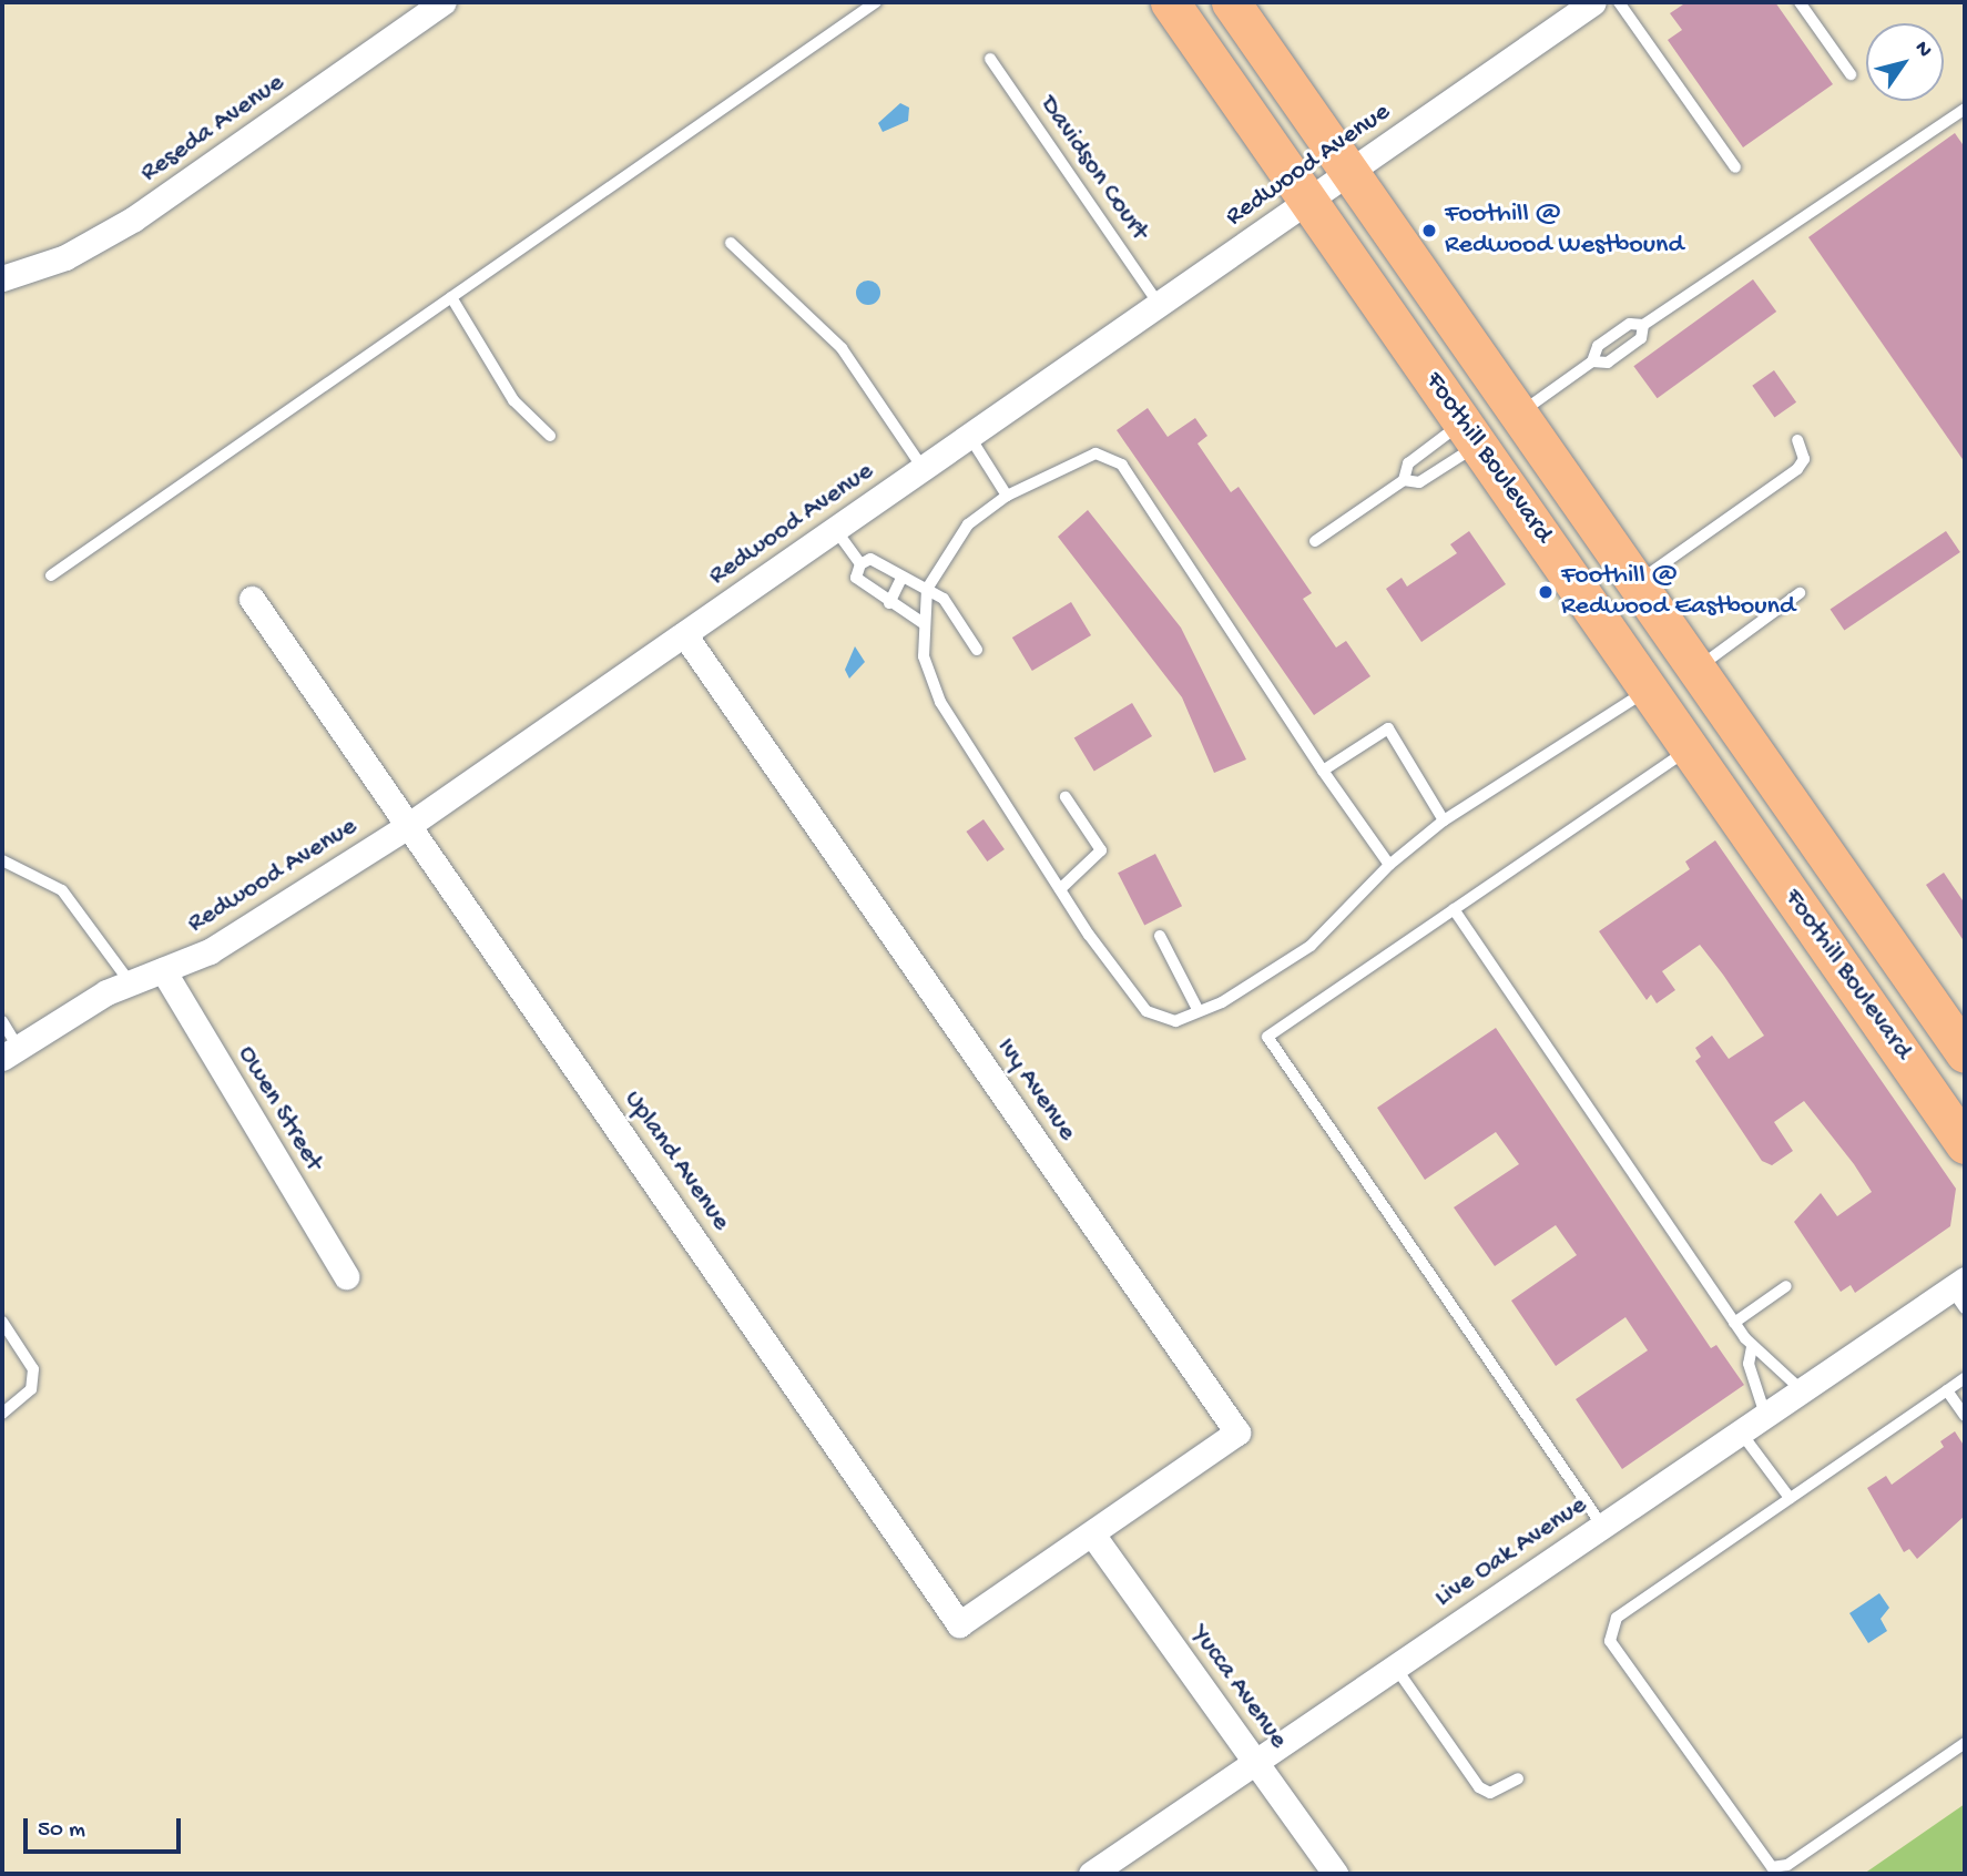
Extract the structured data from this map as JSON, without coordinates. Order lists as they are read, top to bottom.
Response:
{
  "streets": {
    "main road": ["Foothill Boulevard"],
    "street": [
      "Reseda Avenue",
      "Redwood Avenue",
      "Ivy Avenue",
      "Owen Street",
      "Upland Avenue",
      "Live Oak Avenue",
      "Yucca Avenue"
    ],
    "lane": ["Davidson Court"]
  },
  "crossings": [
    ["Redwood Avenue", "Davidson Court"],
    ["Redwood Avenue", "Foothill Boulevard"],
    ["Redwood Avenue", "Ivy Avenue"],
    ["Redwood Avenue", "Owen Street"],
    ["Redwood Avenue", "Upland Avenue"],
    ["Ivy Avenue", "Upland Avenue"],
    ["Ivy Avenue", "Yucca Avenue"],
    ["Upland Avenue", "Yucca Avenue"],
    ["Live Oak Avenue", "Yucca Avenue"]
  ],
  "places": ["Foothill @ Redwood Westbound", "Foothill @ Redwood Eastbound"],
  "scale_bar": "50 m",
  "north": "top right"
}
